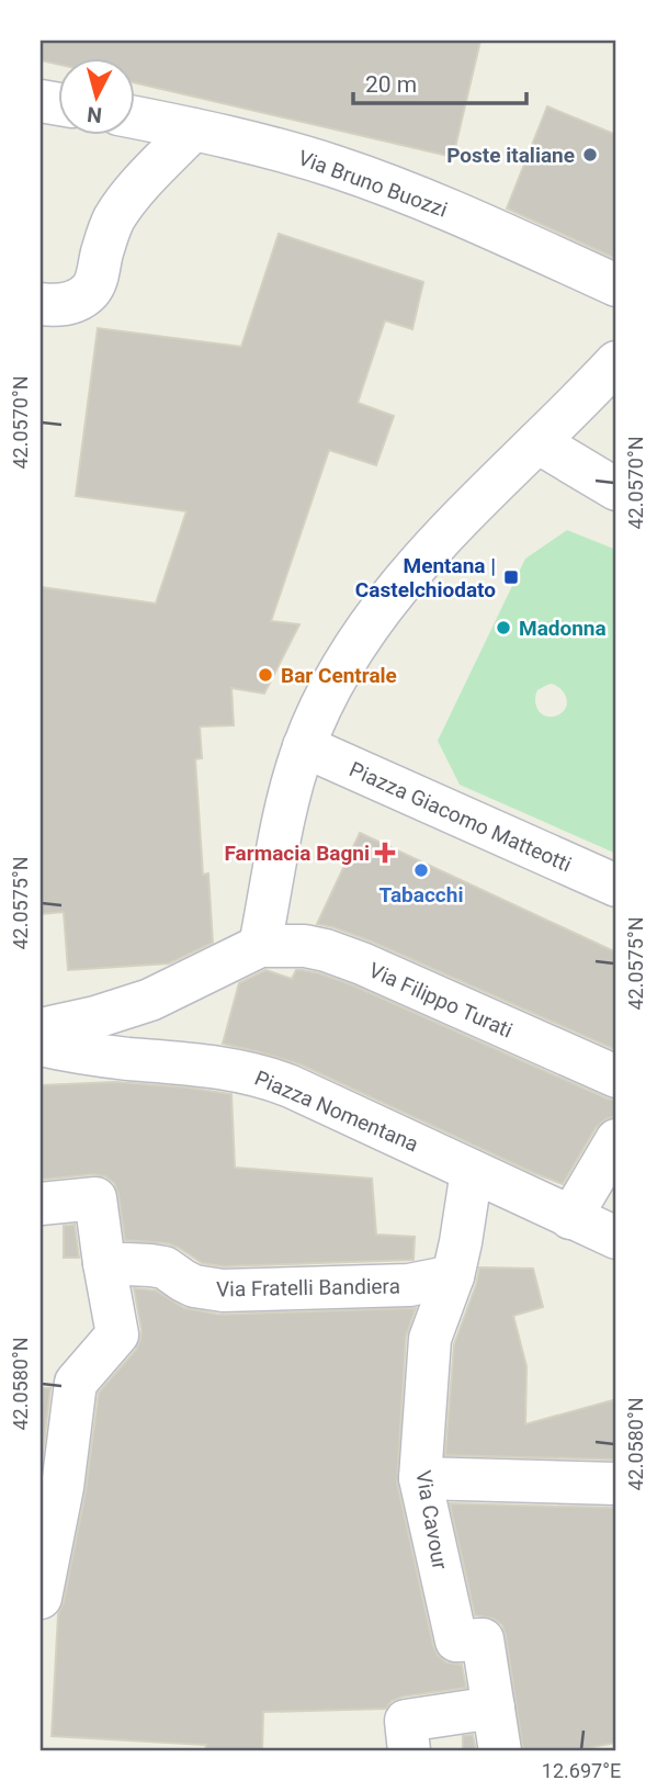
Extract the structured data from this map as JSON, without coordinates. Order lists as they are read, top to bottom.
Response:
{
  "streets": {
    "street": [
      "Via Bruno Buozzi",
      "Piazza Giacomo Matteotti",
      "Via Filippo Turati",
      "Piazza Nomentana",
      "Via Fratelli Bandiera",
      "Via Cavour"
    ]
  },
  "crossings": [
    ["Piazza Nomentana", "Via Cavour"],
    ["Via Fratelli Bandiera", "Via Cavour"]
  ],
  "places": {
    "other": [
      "Poste italiane",
      "Madonna",
      "Bar Centrale",
      "Tabacchi"
    ],
    "transit": ["Mentana | Castelchiodato"],
    "health": ["Farmacia Bagni"]
  },
  "scale_bar": "20 m",
  "north": "bottom",
  "coordinates": [
    "42.0570°N",
    "42.0575°N",
    "42.0580°N",
    "12.697°E"
  ]
}
